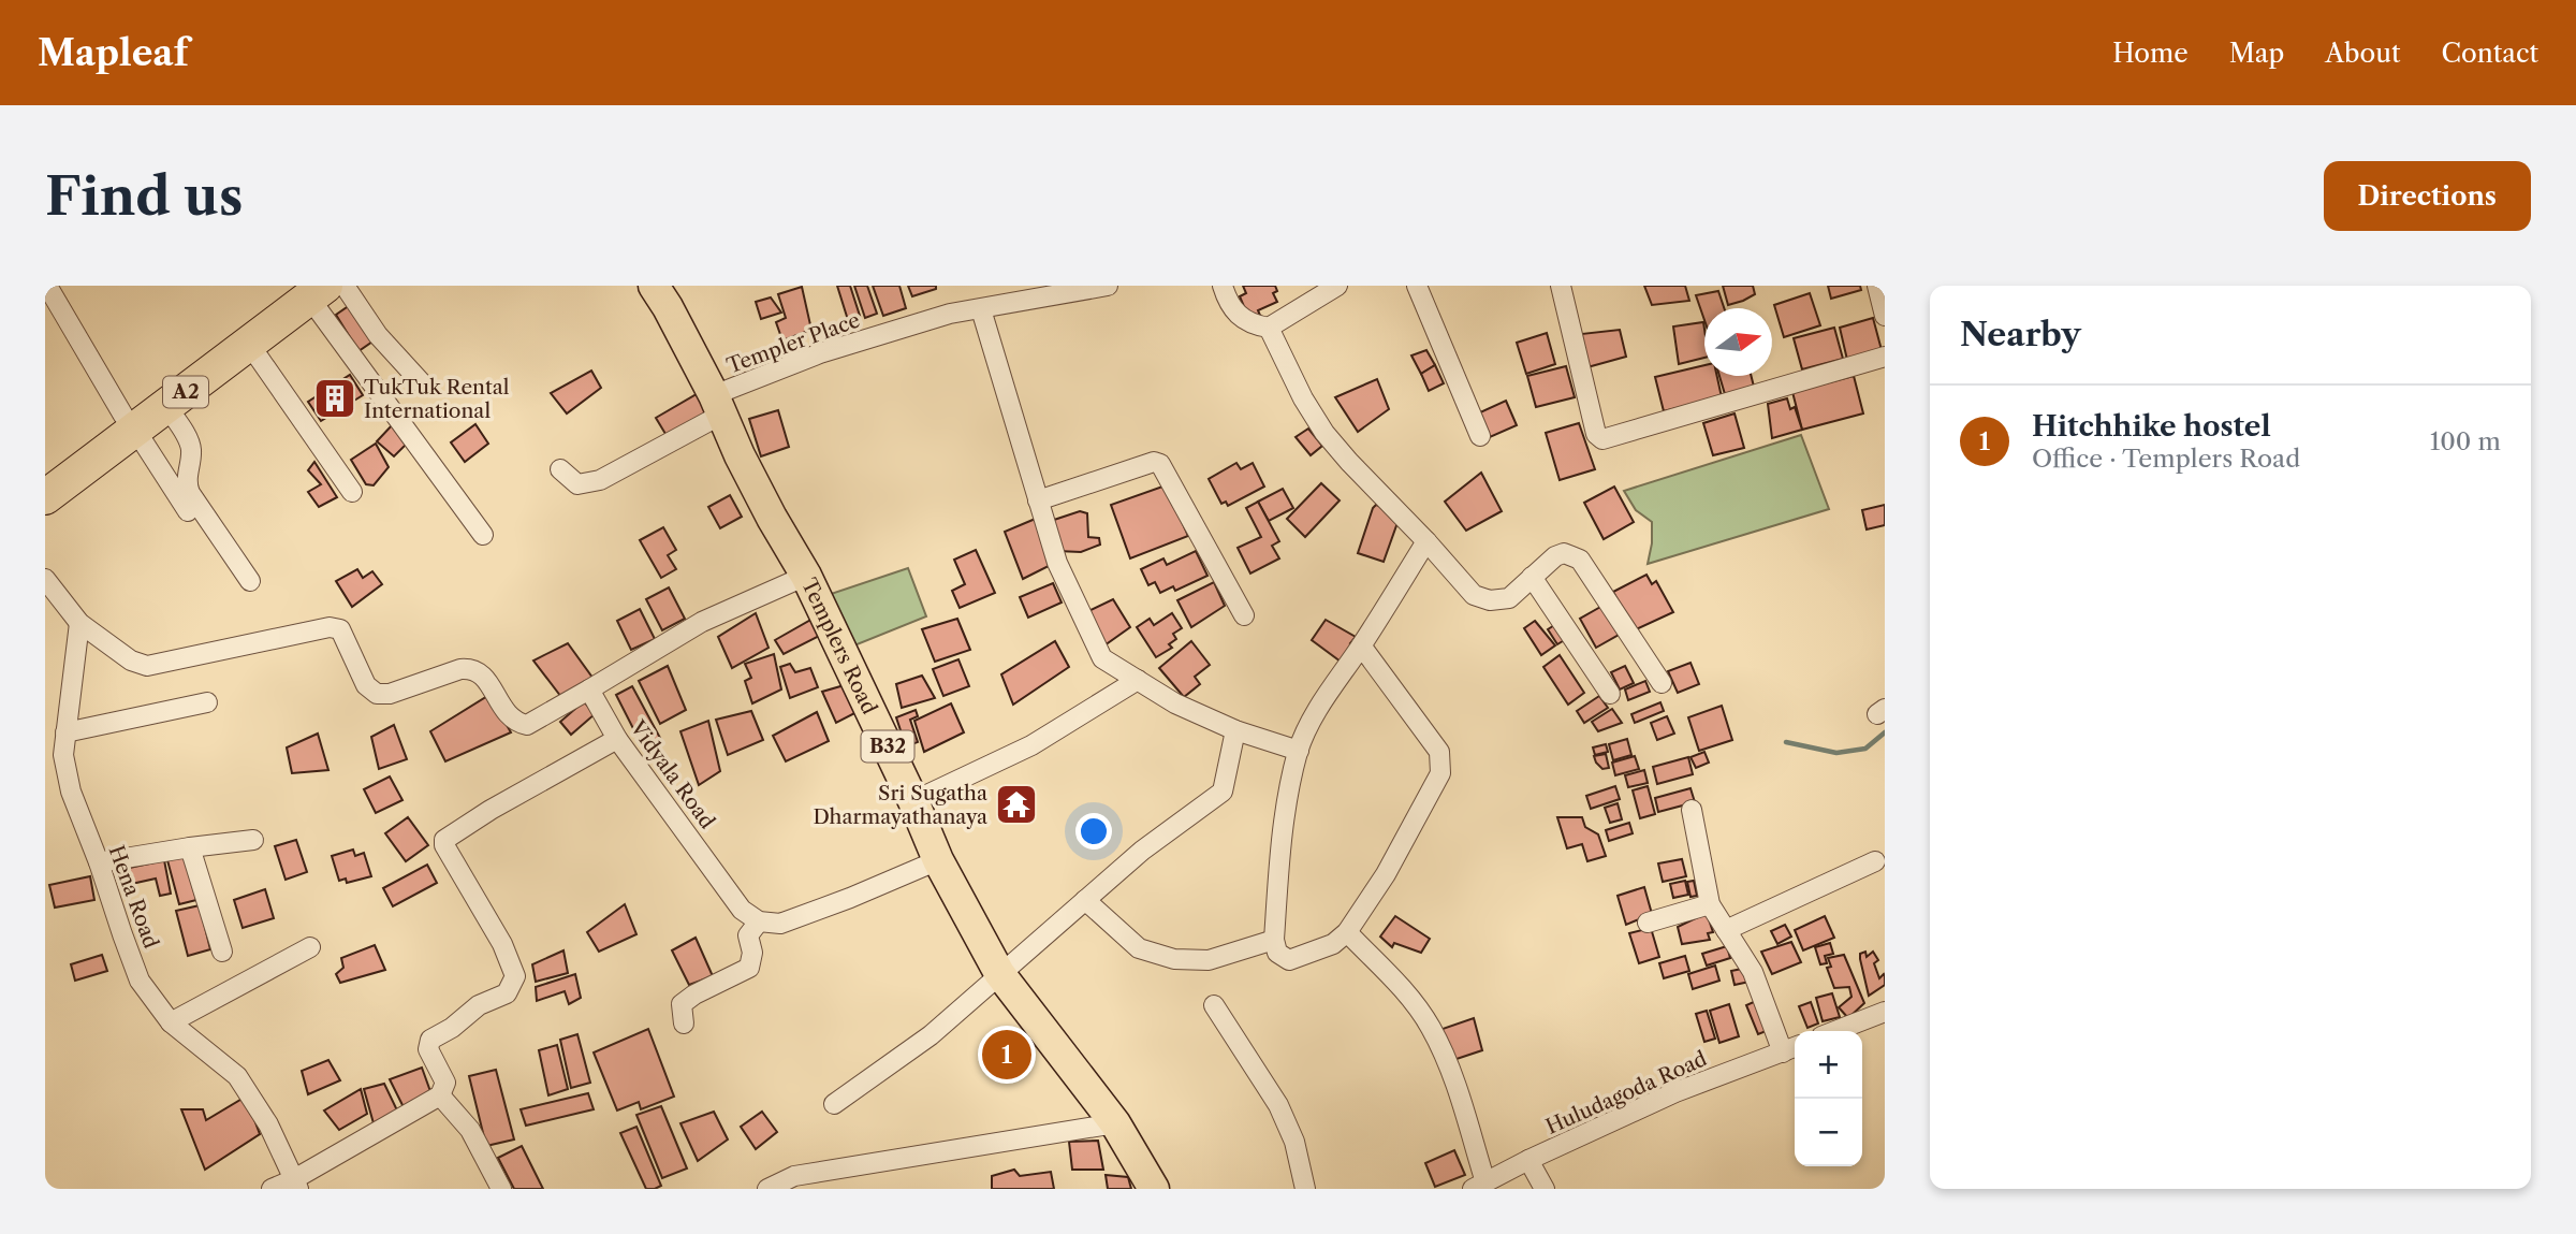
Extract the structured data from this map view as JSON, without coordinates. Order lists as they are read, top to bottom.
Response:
{
  "streets": {
    "highway": ["A2"],
    "main road": ["Templers Road", "B32"],
    "street": [
      "Templer Place",
      "Vidyala Road",
      "Hena Road",
      "Huludagoda Road"
    ]
  },
  "crossings": [
    ["Templer Place", "Templers Road"]
  ],
  "places": {
    "building": ["TukTuk Rental International"],
    "temple": ["Sri Sugatha Dharmayathanaya"]
  },
  "north": "right",
  "page": {
    "header": "Mapleaf",
    "nav": [
      "Home",
      "Map",
      "About",
      "Contact"
    ],
    "buttons": "Directions",
    "title": "Find us",
    "heading": "Nearby",
    "list": [
      {
        "mark": "1",
        "name": "Hitchhike hostel",
        "note": "Office · Templers Road",
        "value": "100 m"
      }
    ],
    "pins": "1",
    "map_buttons": ["+", "−"]
  }
}
